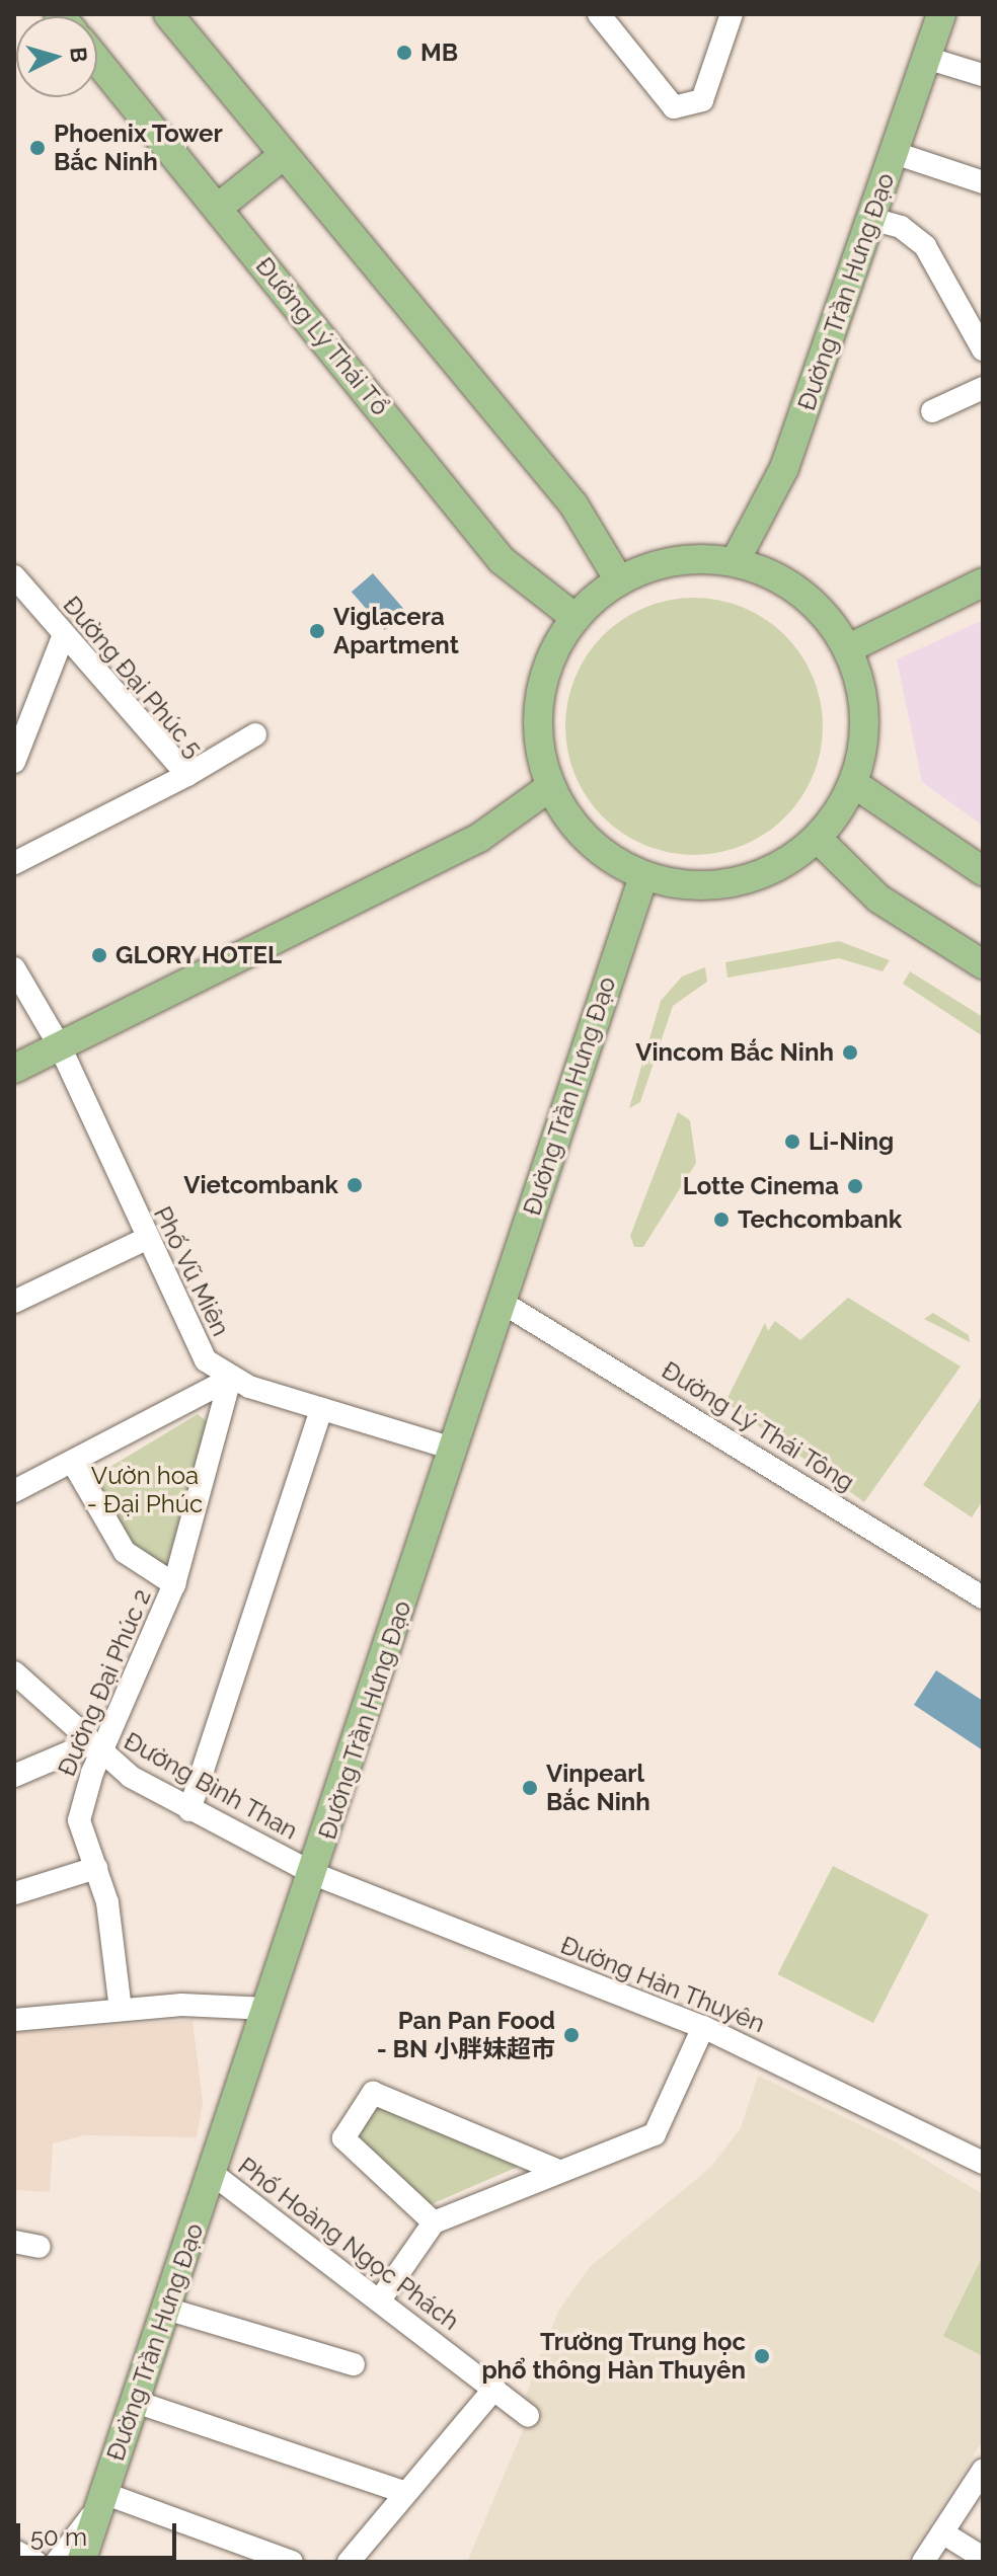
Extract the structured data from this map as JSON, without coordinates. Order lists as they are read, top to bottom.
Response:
{
  "streets": {
    "main road": ["Đường Trần Hưng Đạo", "Đường Lý Thái Tổ"],
    "street": [
      "Đường Đại Phúc 5",
      "Phố Vũ Miên",
      "Đường Lý Thái Tông",
      "Đường Đại Phúc 2",
      "Đường Bình Than",
      "Đường Hàn Thuyên",
      "Phố Hoàng Ngọc Phách"
    ]
  },
  "crossings": [
    ["Đường Trần Hưng Đạo", "Phố Vũ Miên"],
    ["Đường Trần Hưng Đạo", "Đường Lý Thái Tông"],
    ["Đường Trần Hưng Đạo", "Đường Bình Than"],
    ["Đường Trần Hưng Đạo", "Đường Hàn Thuyên"],
    ["Đường Trần Hưng Đạo", "Phố Hoàng Ngọc Phách"],
    ["Phố Vũ Miên", "Đường Đại Phúc 2"],
    ["Đường Đại Phúc 2", "Đường Bình Than"],
    ["Đường Bình Than", "Đường Hàn Thuyên"]
  ],
  "parks": ["Vườn hoa - Đại Phúc"],
  "places": [
    "MB",
    "Phoenix Tower Bắc Ninh",
    "Viglacera Apartment",
    "GLORY HOTEL",
    "Vincom Bắc Ninh",
    "Li-Ning",
    "Vietcombank",
    "Lotte Cinema",
    "Techcombank",
    "Vinpearl Bắc Ninh",
    "Pan Pan Food - BN 小胖妹超市",
    "Trường Trung học phổ thông Hàn Thuyên"
  ],
  "scale_bar": "50 m",
  "north": "right"
}
